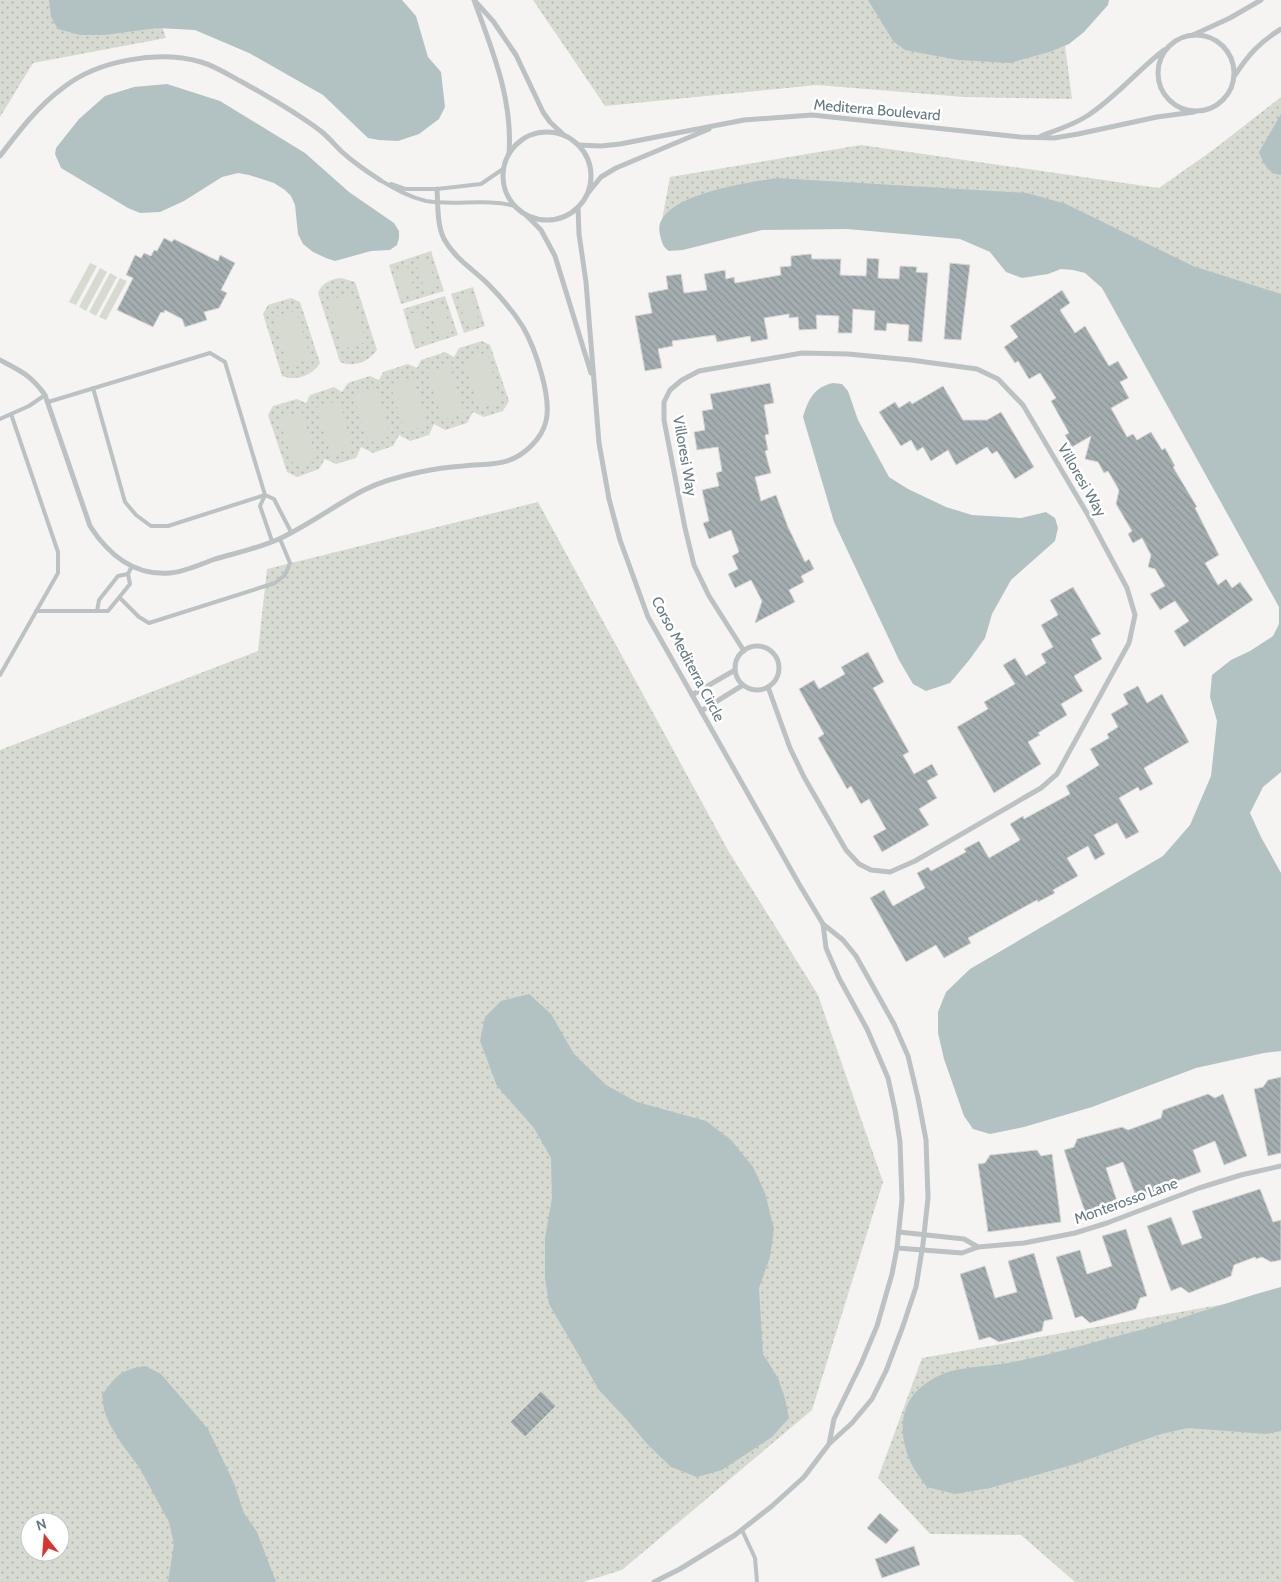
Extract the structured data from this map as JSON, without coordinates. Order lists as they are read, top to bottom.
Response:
{
  "streets": {
    "street": [
      "Mediterra Boulevard",
      "Villoresi Way",
      "Corso Mediterra Circle",
      "Monterosso Lane"
    ]
  },
  "crossings": [
    ["Mediterra Boulevard", "Corso Mediterra Circle"],
    ["Corso Mediterra Circle", "Monterosso Lane"]
  ],
  "north": "top"
}
